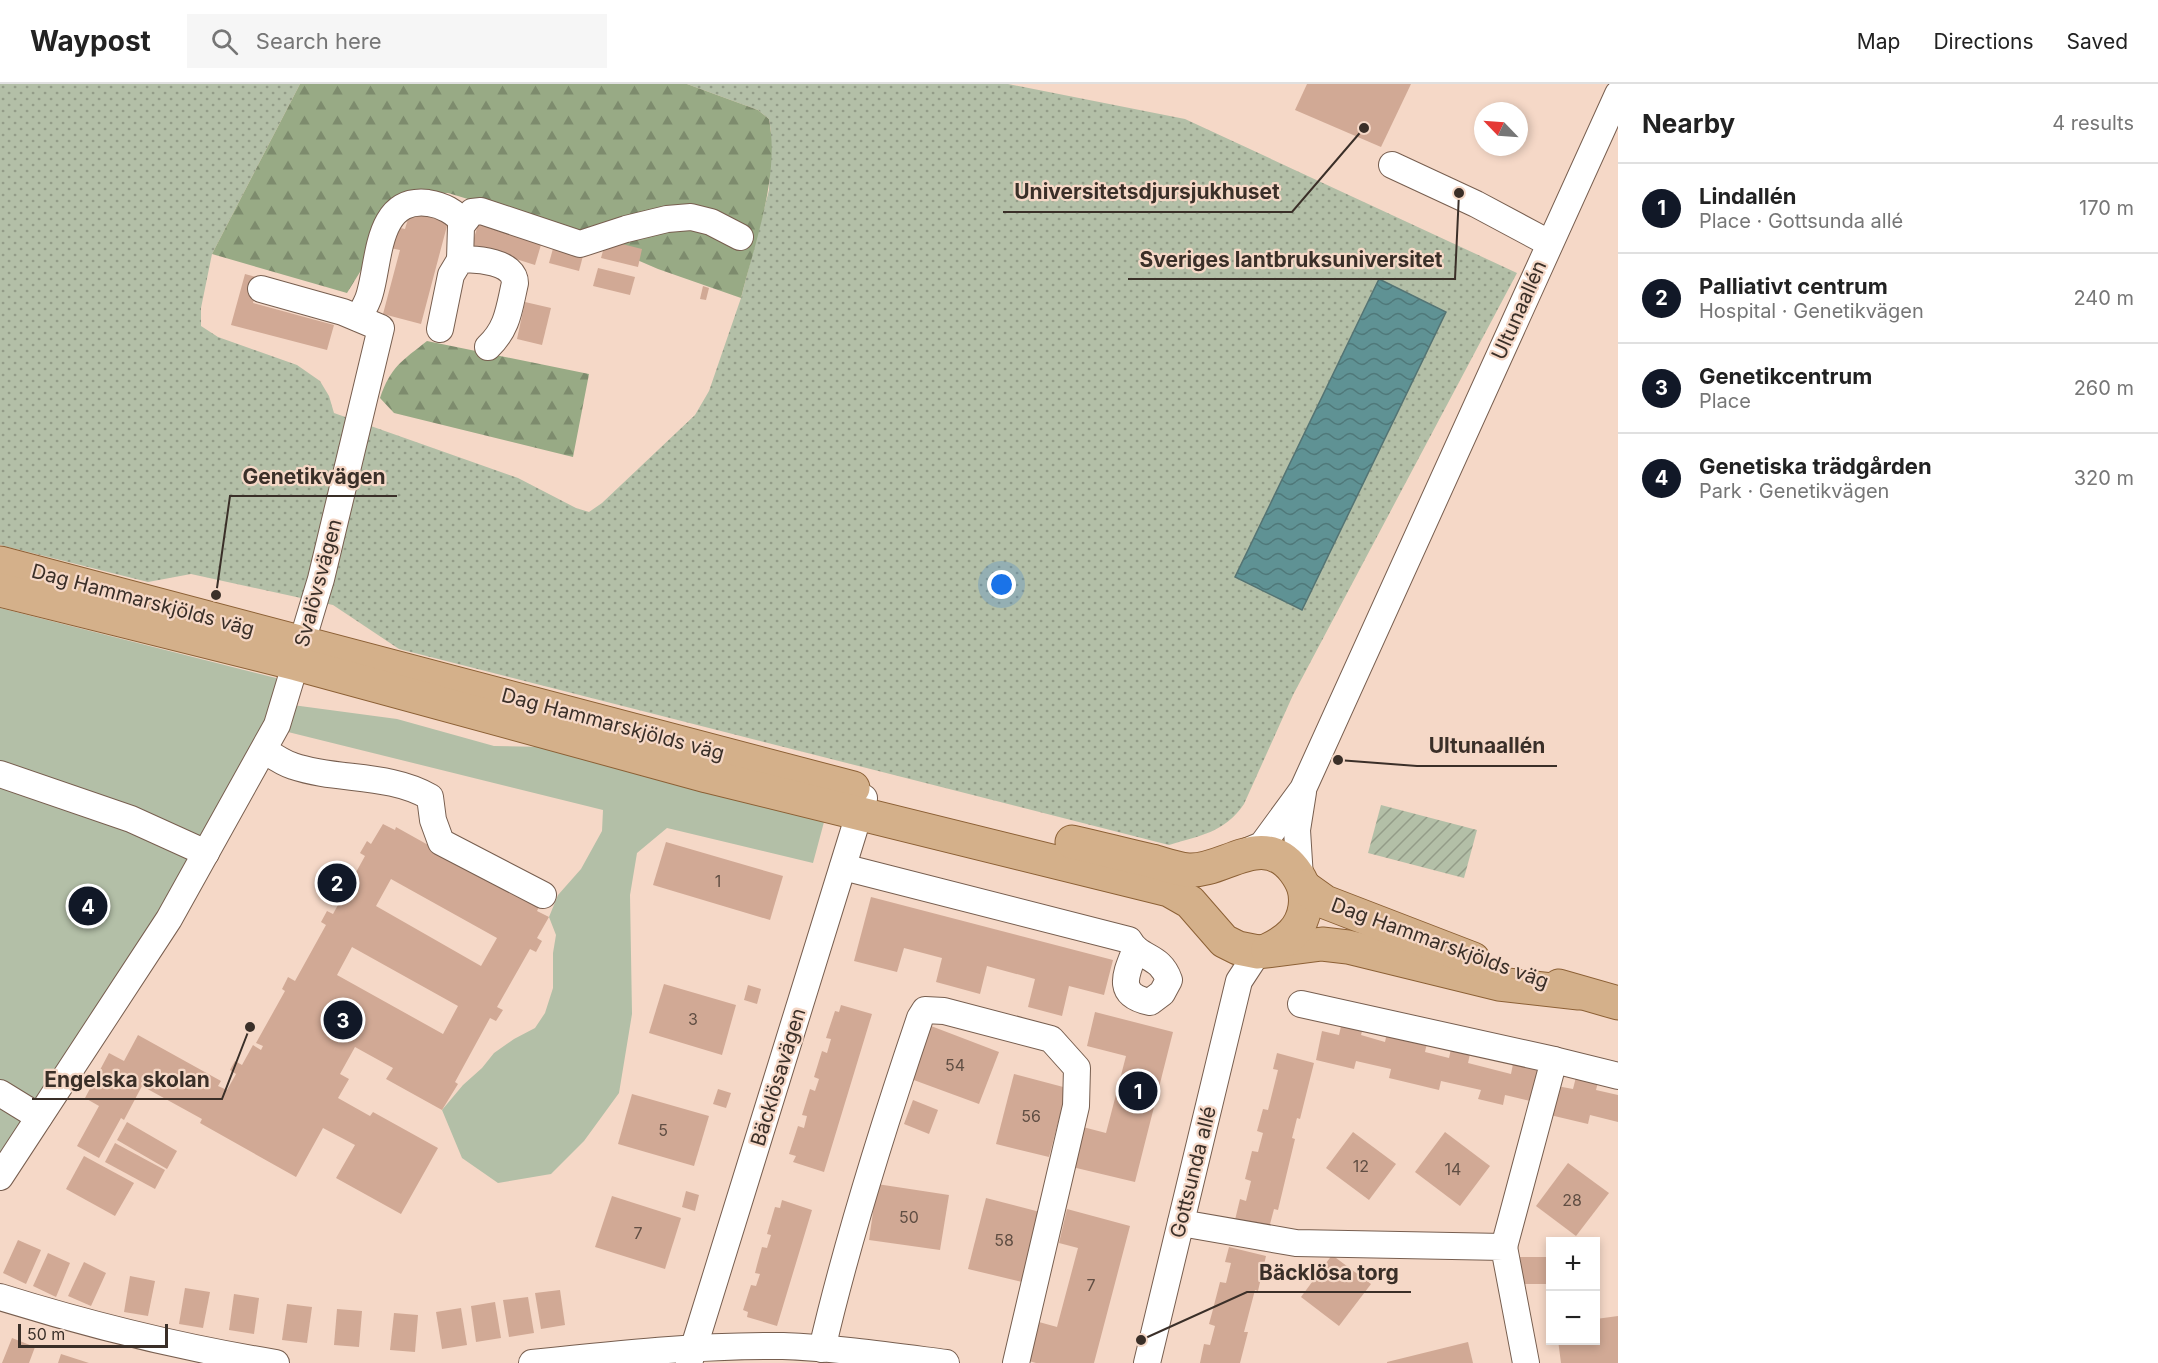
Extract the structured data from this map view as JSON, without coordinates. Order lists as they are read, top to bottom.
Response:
{
  "streets": {
    "main road": ["Dag Hammarskjölds väg"],
    "street": [
      "Ultunaallén",
      "Svalövsvägen",
      "Bäcklösavägen",
      "Gottsunda allé"
    ]
  },
  "crossings": [
    ["Ultunaallén", "Dag Hammarskjölds väg"],
    ["Ultunaallén", "Gottsunda allé"],
    ["Svalövsvägen", "Dag Hammarskjölds väg"],
    ["Dag Hammarskjölds väg", "Bäcklösavägen"],
    ["Dag Hammarskjölds väg", "Gottsunda allé"]
  ],
  "places": [
    "Universitetsdjursjukhuset",
    "Sveriges lantbruksuniversitet",
    "Genetikvägen",
    "Ultunaallén",
    "Engelska skolan",
    "Bäcklösa torg"
  ],
  "house_numbers": [
    "1",
    "3",
    "54",
    "56",
    "5",
    "12",
    "14",
    "28",
    "50",
    "7",
    "58",
    "7"
  ],
  "scale_bar": "50 m",
  "north": "top left",
  "page": {
    "header": "Waypost",
    "search": "Search here",
    "nav": ["Map", "Directions", "Saved"],
    "heading": ["Nearby", "4 results"],
    "list": [
      {
        "mark": "1",
        "name": "Lindallén",
        "note": "Place · Gottsunda allé",
        "value": "170 m"
      },
      {
        "mark": "2",
        "name": "Palliativt centrum",
        "note": "Hospital · Genetikvägen",
        "value": "240 m"
      },
      {
        "mark": "3",
        "name": "Genetikcentrum",
        "note": "Place",
        "value": "260 m"
      },
      {
        "mark": "4",
        "name": "Genetiska trädgården",
        "note": "Park · Genetikvägen",
        "value": "320 m"
      }
    ],
    "pins": [
      "2",
      "4",
      "3",
      "1"
    ],
    "map_buttons": ["+", "−"],
    "scale": "50 m"
  }
}
